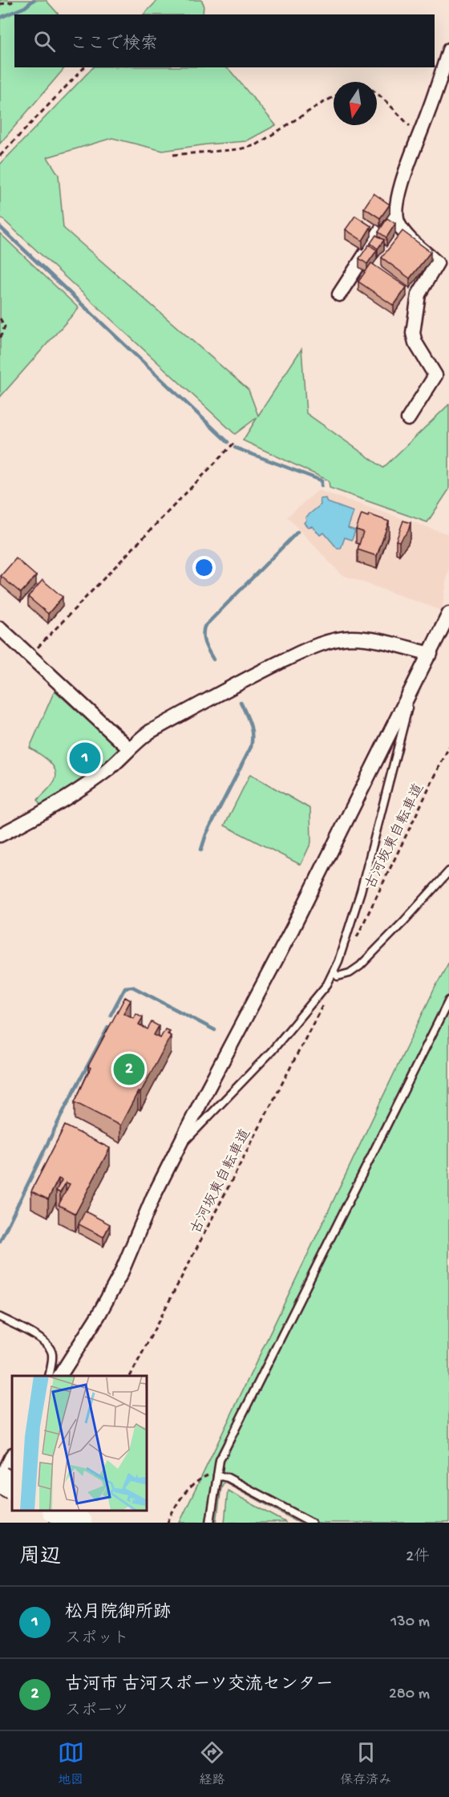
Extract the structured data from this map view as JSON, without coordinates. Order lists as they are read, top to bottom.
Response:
{
  "streets": {
    "path": ["古河坂東自転車道"]
  },
  "north": "bottom",
  "page": {
    "search": "ここで検索",
    "pins": ["1", "2"],
    "heading": ["周辺", "2件"],
    "list": [
      {
        "mark": "1",
        "name": "松月院御所跡",
        "note": "スポット",
        "value": "130 m"
      },
      {
        "mark": "2",
        "name": "古河市 古河スポーツ交流センター",
        "note": "スポーツ",
        "value": "280 m"
      }
    ],
    "nav": ["地図", "経路", "保存済み"]
  }
}
